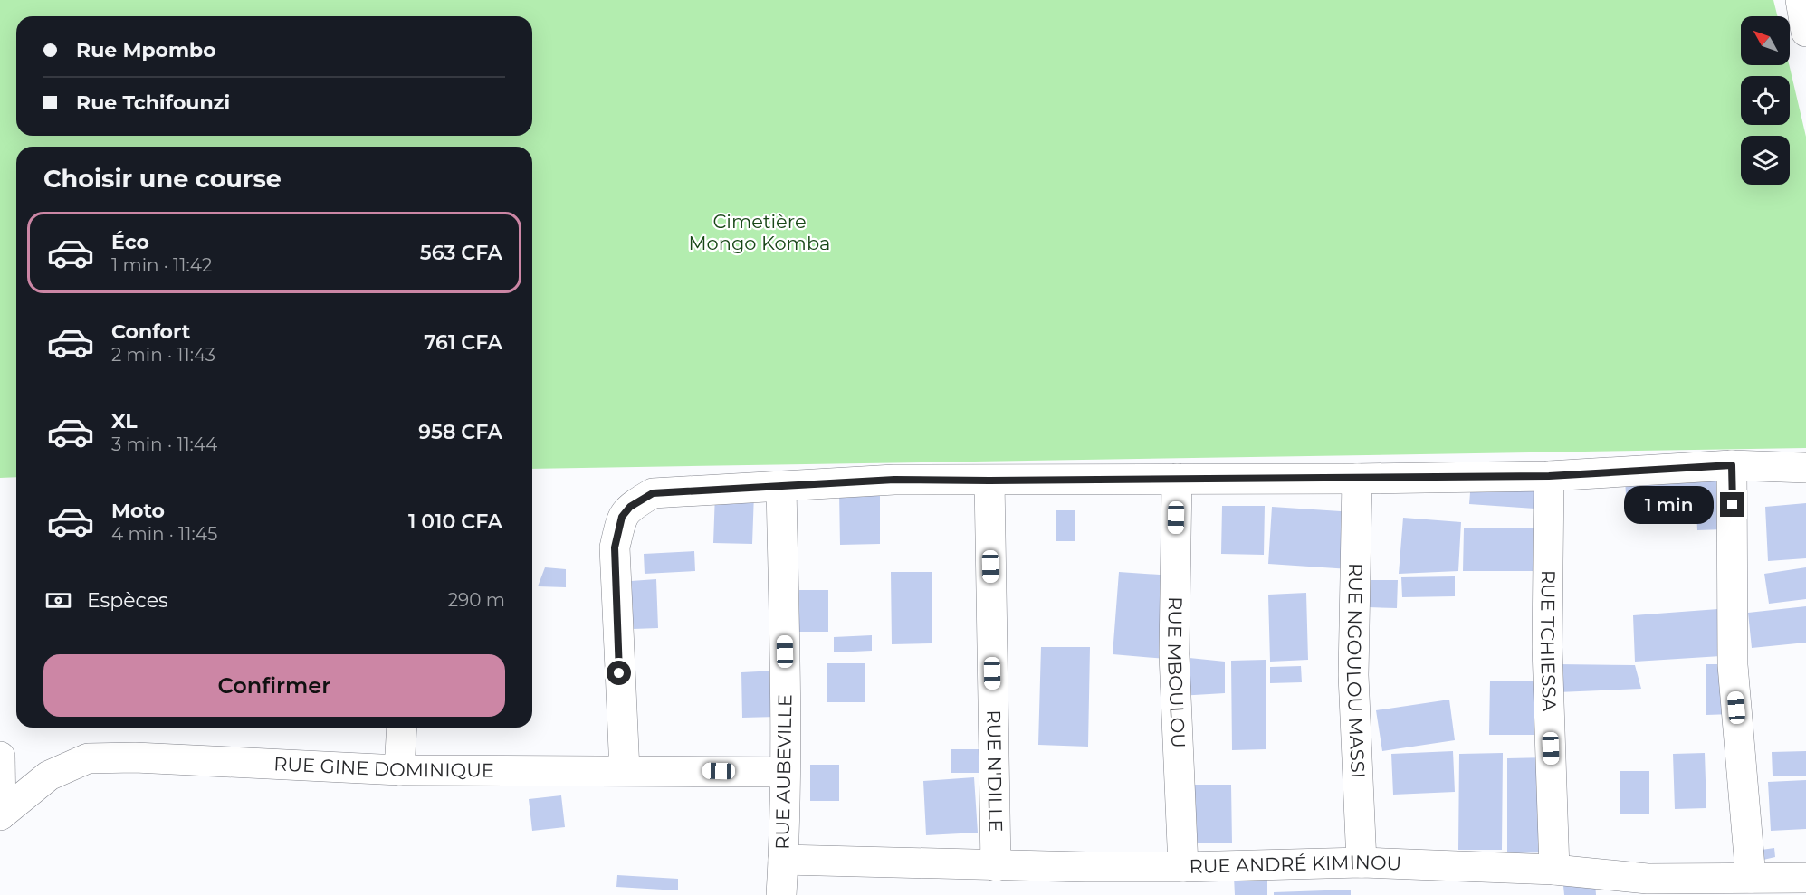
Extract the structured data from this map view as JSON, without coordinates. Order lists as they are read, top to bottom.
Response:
{
  "streets": {
    "street": [
      "RUE TCHIESSA",
      "RUE NGOULOU MASSI",
      "RUE MBOULOU",
      "RUE GINE DOMINIQUE",
      "RUE N'DILLE",
      "RUE AUBEVILLE",
      "RUE ANDRÉ KIMINOU"
    ]
  },
  "crossings": [
    ["RUE TCHIESSA", "RUE ANDRÉ KIMINOU"],
    ["RUE NGOULOU MASSI", "RUE ANDRÉ KIMINOU"],
    ["RUE MBOULOU", "RUE ANDRÉ KIMINOU"],
    ["RUE GINE DOMINIQUE", "RUE AUBEVILLE"],
    ["RUE N'DILLE", "RUE ANDRÉ KIMINOU"],
    ["RUE AUBEVILLE", "RUE ANDRÉ KIMINOU"]
  ],
  "parks": ["Cimetière Mongo Komba"],
  "north": "top left",
  "page": {
    "banner": ["Rue Mpombo", "Rue Tchifounzi"],
    "heading": "Choisir une course",
    "list": [
      {
        "name": "Éco",
        "note": "1 min · 11:42",
        "value": "563 CFA"
      },
      {
        "name": "Confort",
        "note": "2 min · 11:43",
        "value": "761 CFA"
      },
      {
        "name": "XL",
        "note": "3 min · 11:44",
        "value": "958 CFA"
      },
      {
        "name": "Moto",
        "note": "4 min · 11:45",
        "value": "1 010 CFA"
      }
    ],
    "bubble": "1 min",
    "pay": ["Espèces", "290 m"],
    "buttons": "Confirmer"
  }
}
